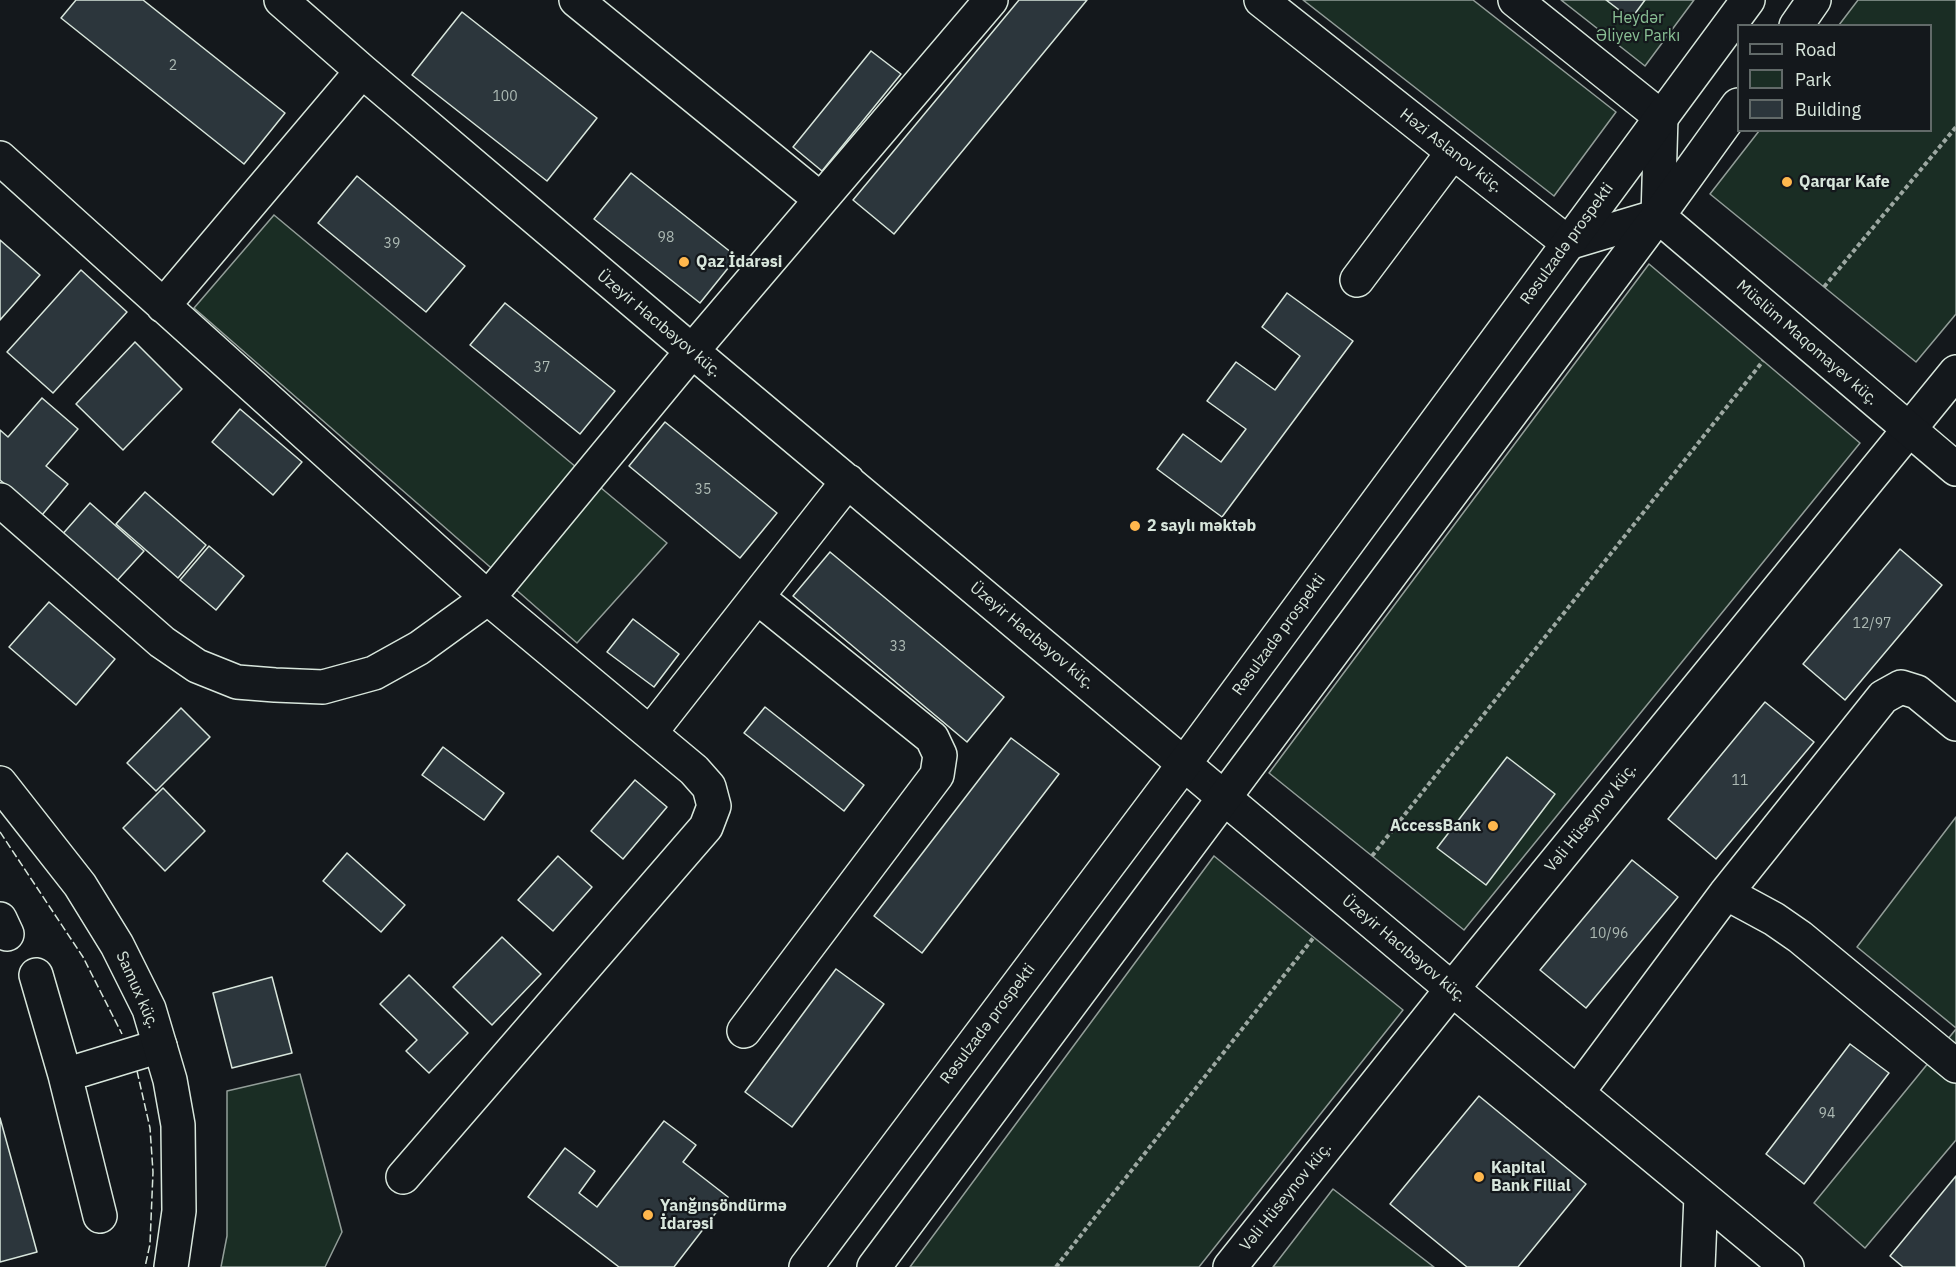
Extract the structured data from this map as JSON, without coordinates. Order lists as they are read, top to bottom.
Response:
{
  "streets": {
    "main road": [
      "Həzi Aslanov küç.",
      "Rəsulzadə prospekti",
      "Üzeyir Hacıbəyov küç.",
      "Müslüm Maqomayev küç.",
      "Vəli Hüseynov küç.",
      "Samux küç."
    ]
  },
  "crossings": [
    ["Həzi Aslanov küç.", "Rəsulzadə prospekti"],
    ["Rəsulzadə prospekti", "Üzeyir Hacıbəyov küç."],
    ["Üzeyir Hacıbəyov küç.", "Vəli Hüseynov küç."],
    ["Müslüm Maqomayev küç.", "Vəli Hüseynov küç."]
  ],
  "parks": ["Heydər Əliyev Parkı"],
  "places": [
    "Qarqar Kafe",
    "Qaz İdarəsi",
    "2 saylı məktəb",
    "AccessBank",
    "Kapital Bank Filial",
    "Yanğınsöndürmə İdarəsi"
  ],
  "house_numbers": [
    "2",
    "100",
    "98",
    "39",
    "37",
    "35",
    "12/97",
    "33",
    "11",
    "10/96",
    "94"
  ],
  "legend": ["Road", "Park", "Building"]
}
